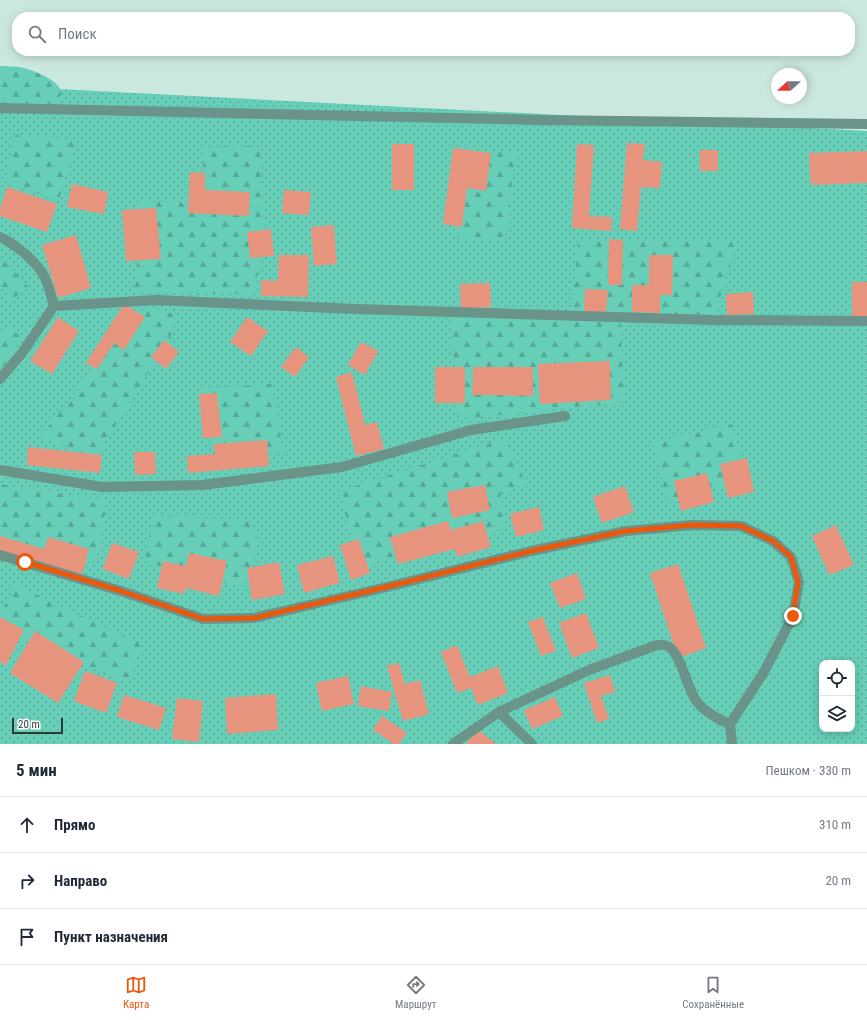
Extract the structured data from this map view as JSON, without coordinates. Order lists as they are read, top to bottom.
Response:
{
  "scale_bar": "20 m",
  "north": "left",
  "page": {
    "search": "Поиск",
    "scale": "20 m",
    "heading": ["5 мин", "Пешком · 330 m"],
    "list": [
      ["Прямо", "310 m"],
      ["Направо", "20 m"],
      "Пункт назначения"
    ],
    "nav": ["Карта", "Маршрут", "Сохранённые"]
  }
}
